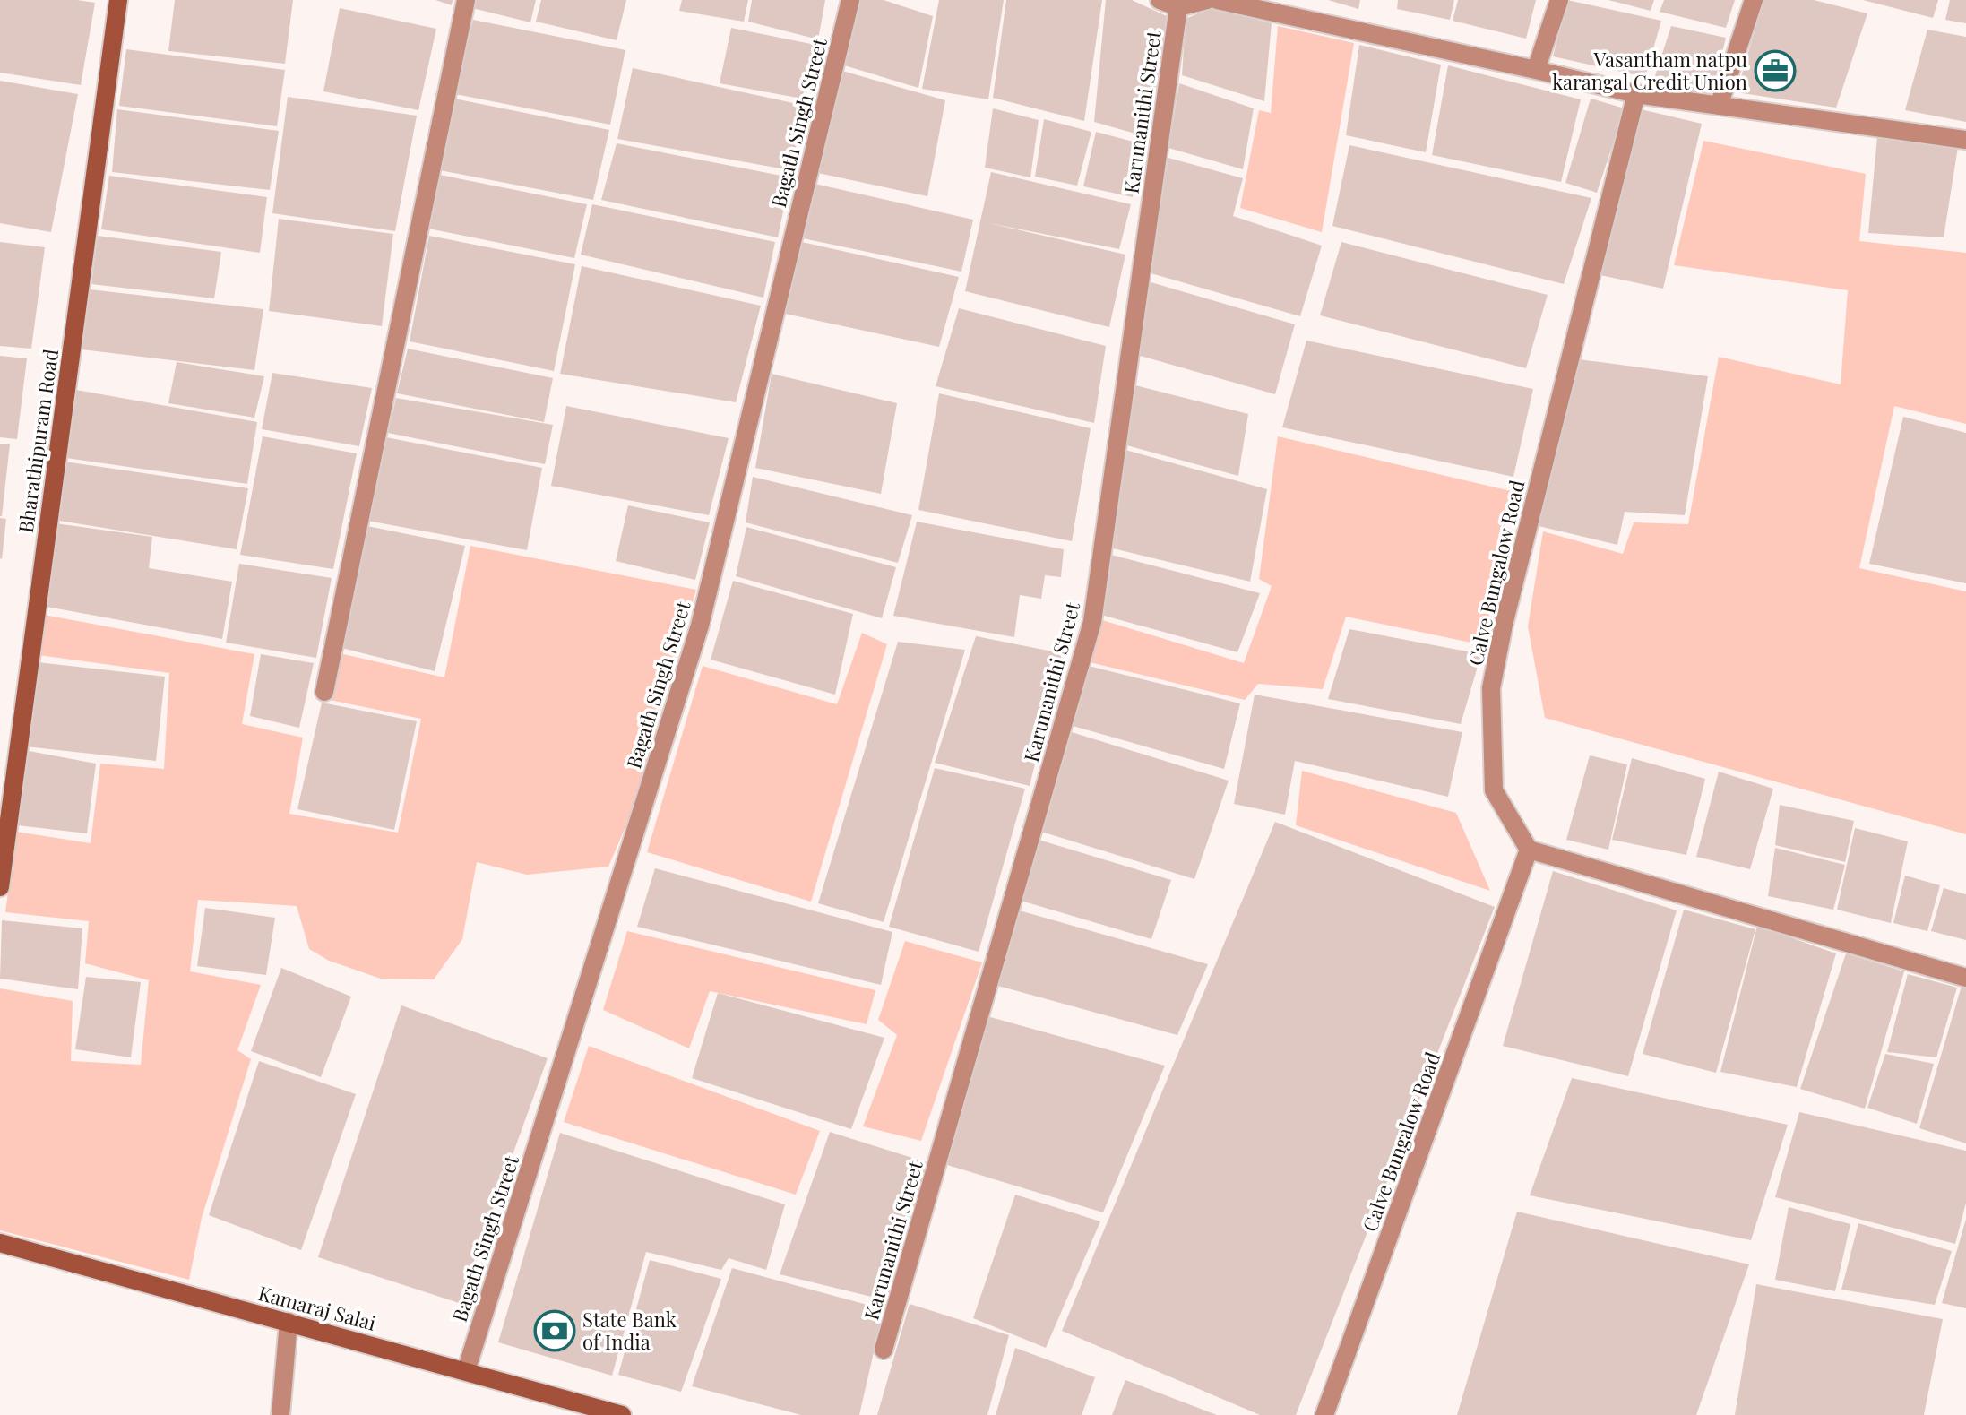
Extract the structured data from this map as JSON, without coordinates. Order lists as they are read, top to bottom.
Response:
{
  "streets": {
    "street": [
      "Karunanithi Street",
      "Bagath Singh Street",
      "Bharathipuram Road",
      "Calve Bungalow Road",
      "Kamaraj Salai"
    ]
  },
  "crossings": [
    ["Bagath Singh Street", "Kamaraj Salai"]
  ],
  "places": {
    "office": ["Vasantham natpu karangal Credit Union"],
    "bank": ["State Bank of India"]
  }
}
